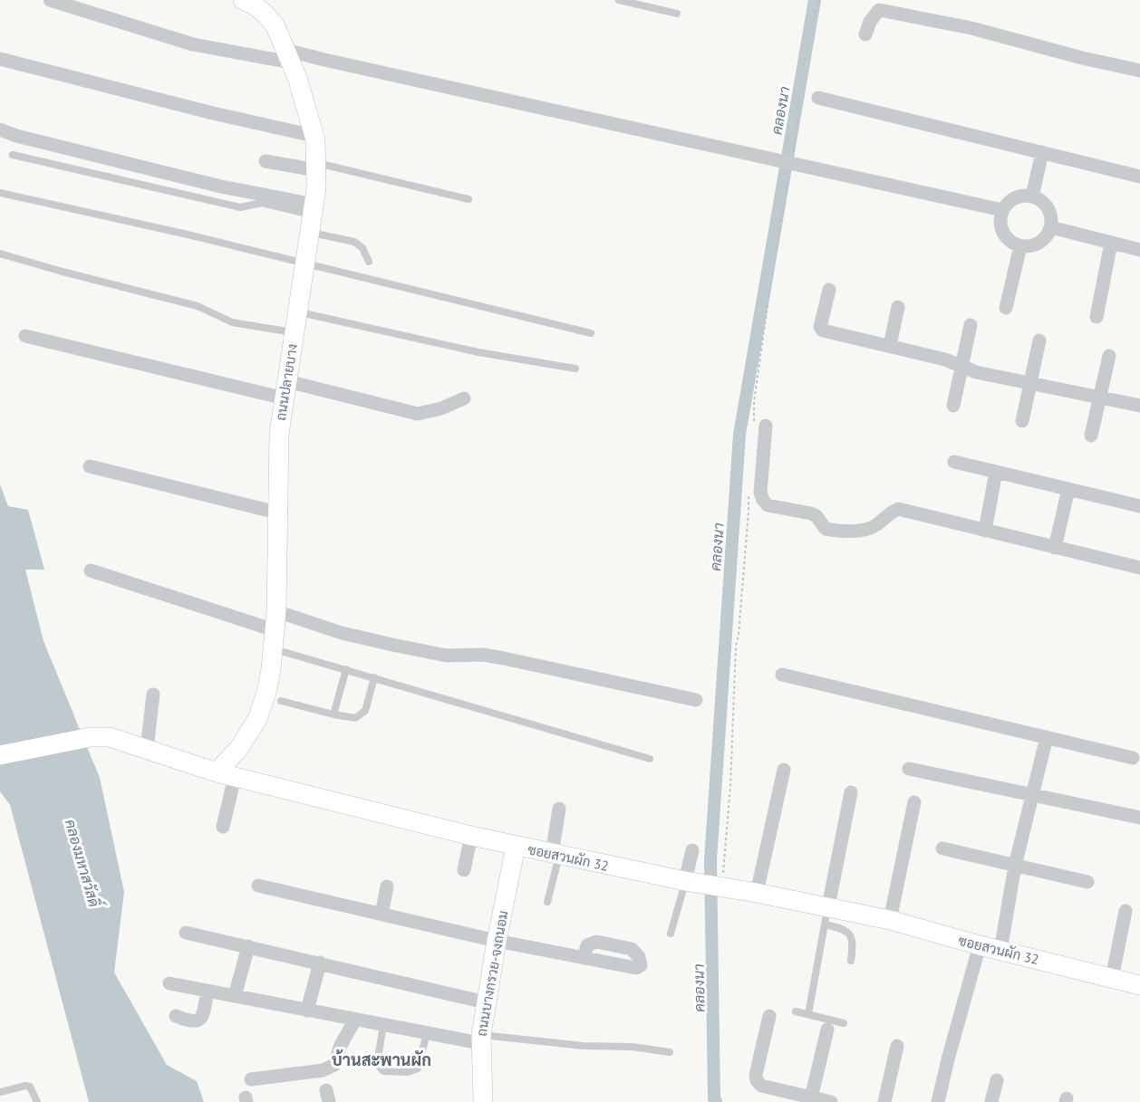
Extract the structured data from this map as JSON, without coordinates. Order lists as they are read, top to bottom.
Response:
{
  "streets": {
    "street": ["ถนนปลายบาง", "ซอยสวนผัก 32", "ถนนบางกรวย-จงถนอม"]
  },
  "crossings": [
    ["ถนนปลายบาง", "ซอยสวนผัก 32"],
    ["ซอยสวนผัก 32", "ถนนบางกรวย-จงถนอม"]
  ],
  "districts": ["บ้านสะพานผัก"],
  "water": ["คลองนา", "คลองมหาสวัสดิ์"]
}
